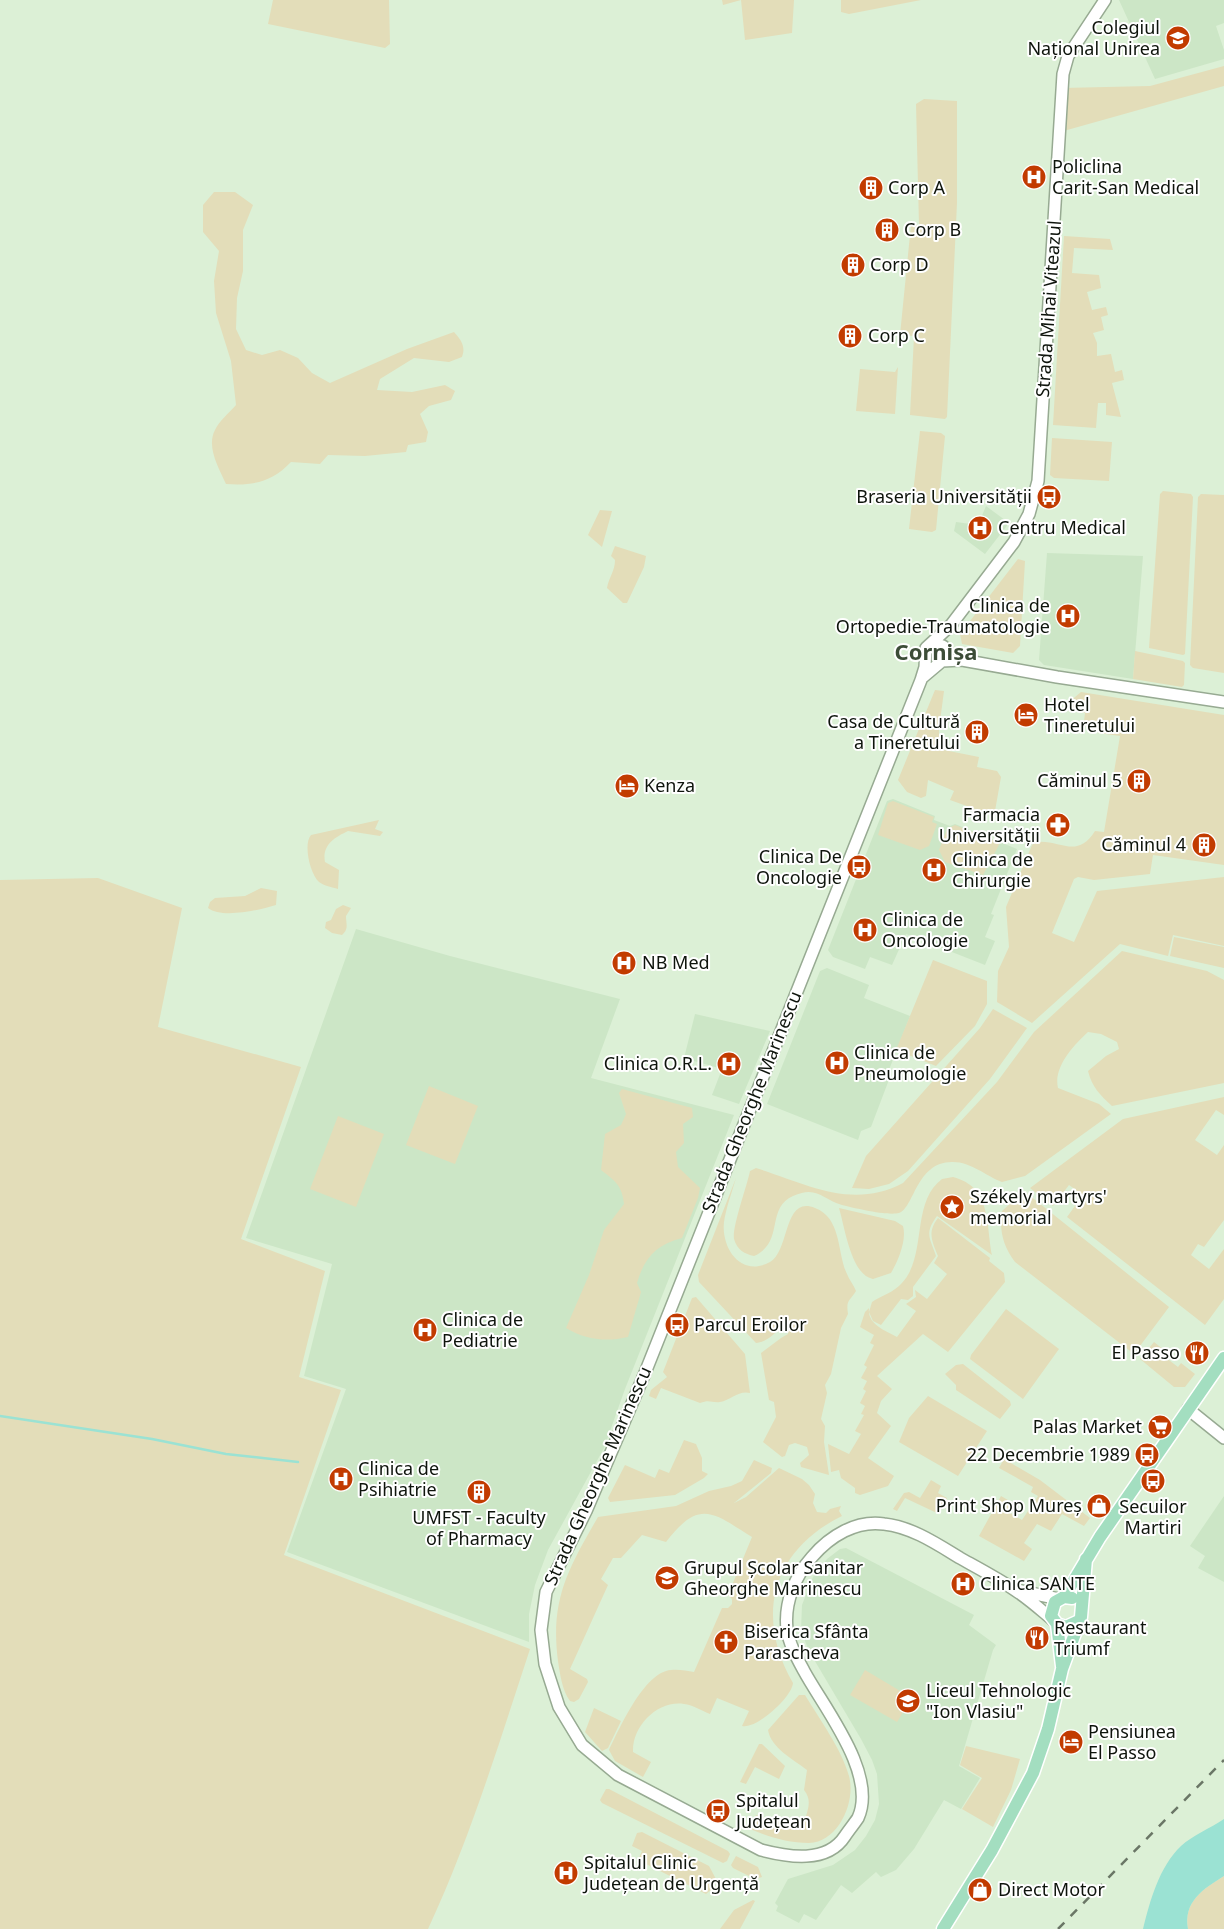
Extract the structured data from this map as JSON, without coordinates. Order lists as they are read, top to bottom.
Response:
{
  "streets": {
    "main road": ["Strada Mihai Viteazul", "Strada Gheorghe Marinescu"]
  },
  "crossings": [
    ["Strada Mihai Viteazul", "Strada Gheorghe Marinescu"]
  ],
  "districts": ["Cornișa"],
  "places": {
    "school or university": ["Colegiul Național Unirea", "Grupul Școlar Sanitar Gheorghe Marinescu", "Liceul Tehnologic \"Ion Vlasiu\""],
    "hospital": [
      "Policlina Carit-San Medical",
      "Centru Medical",
      "Clinica de Ortopedie-Traumatologie",
      "Clinica de Chirurgie",
      "Clinica de Oncologie",
      "NB Med",
      "Clinica de Pneumologie",
      "Clinica O.R.L.",
      "Clinica de Pediatrie",
      "Clinica de Psihiatrie",
      "Clinica SANTE",
      "Spitalul Clinic Județean de Urgență"
    ],
    "building": [
      "Corp A",
      "Corp B",
      "Corp D",
      "Corp C",
      "Casa de Cultură a Tineretului",
      "Căminul 5",
      "Căminul 4",
      "UMFST - Faculty of Pharmacy"
    ],
    "bus stop": [
      "Braseria Universității",
      "Clinica De Oncologie",
      "Parcul Eroilor",
      "22 Decembrie 1989",
      "Secuilor Martiri",
      "Spitalul Județean"
    ],
    "hotel": ["Hotel Tineretului", "Kenza", "Pensiunea El Passo"],
    "pharmacy": ["Farmacia Universității"],
    "place": ["Székely martyrs' memorial"],
    "restaurant": ["El Passo", "Restaurant Triumf"],
    "supermarket": ["Palas Market"],
    "shop": ["Print Shop Mureș", "Direct Motor"],
    "church": ["Biserica Sfânta Parascheva"]
  }
}
